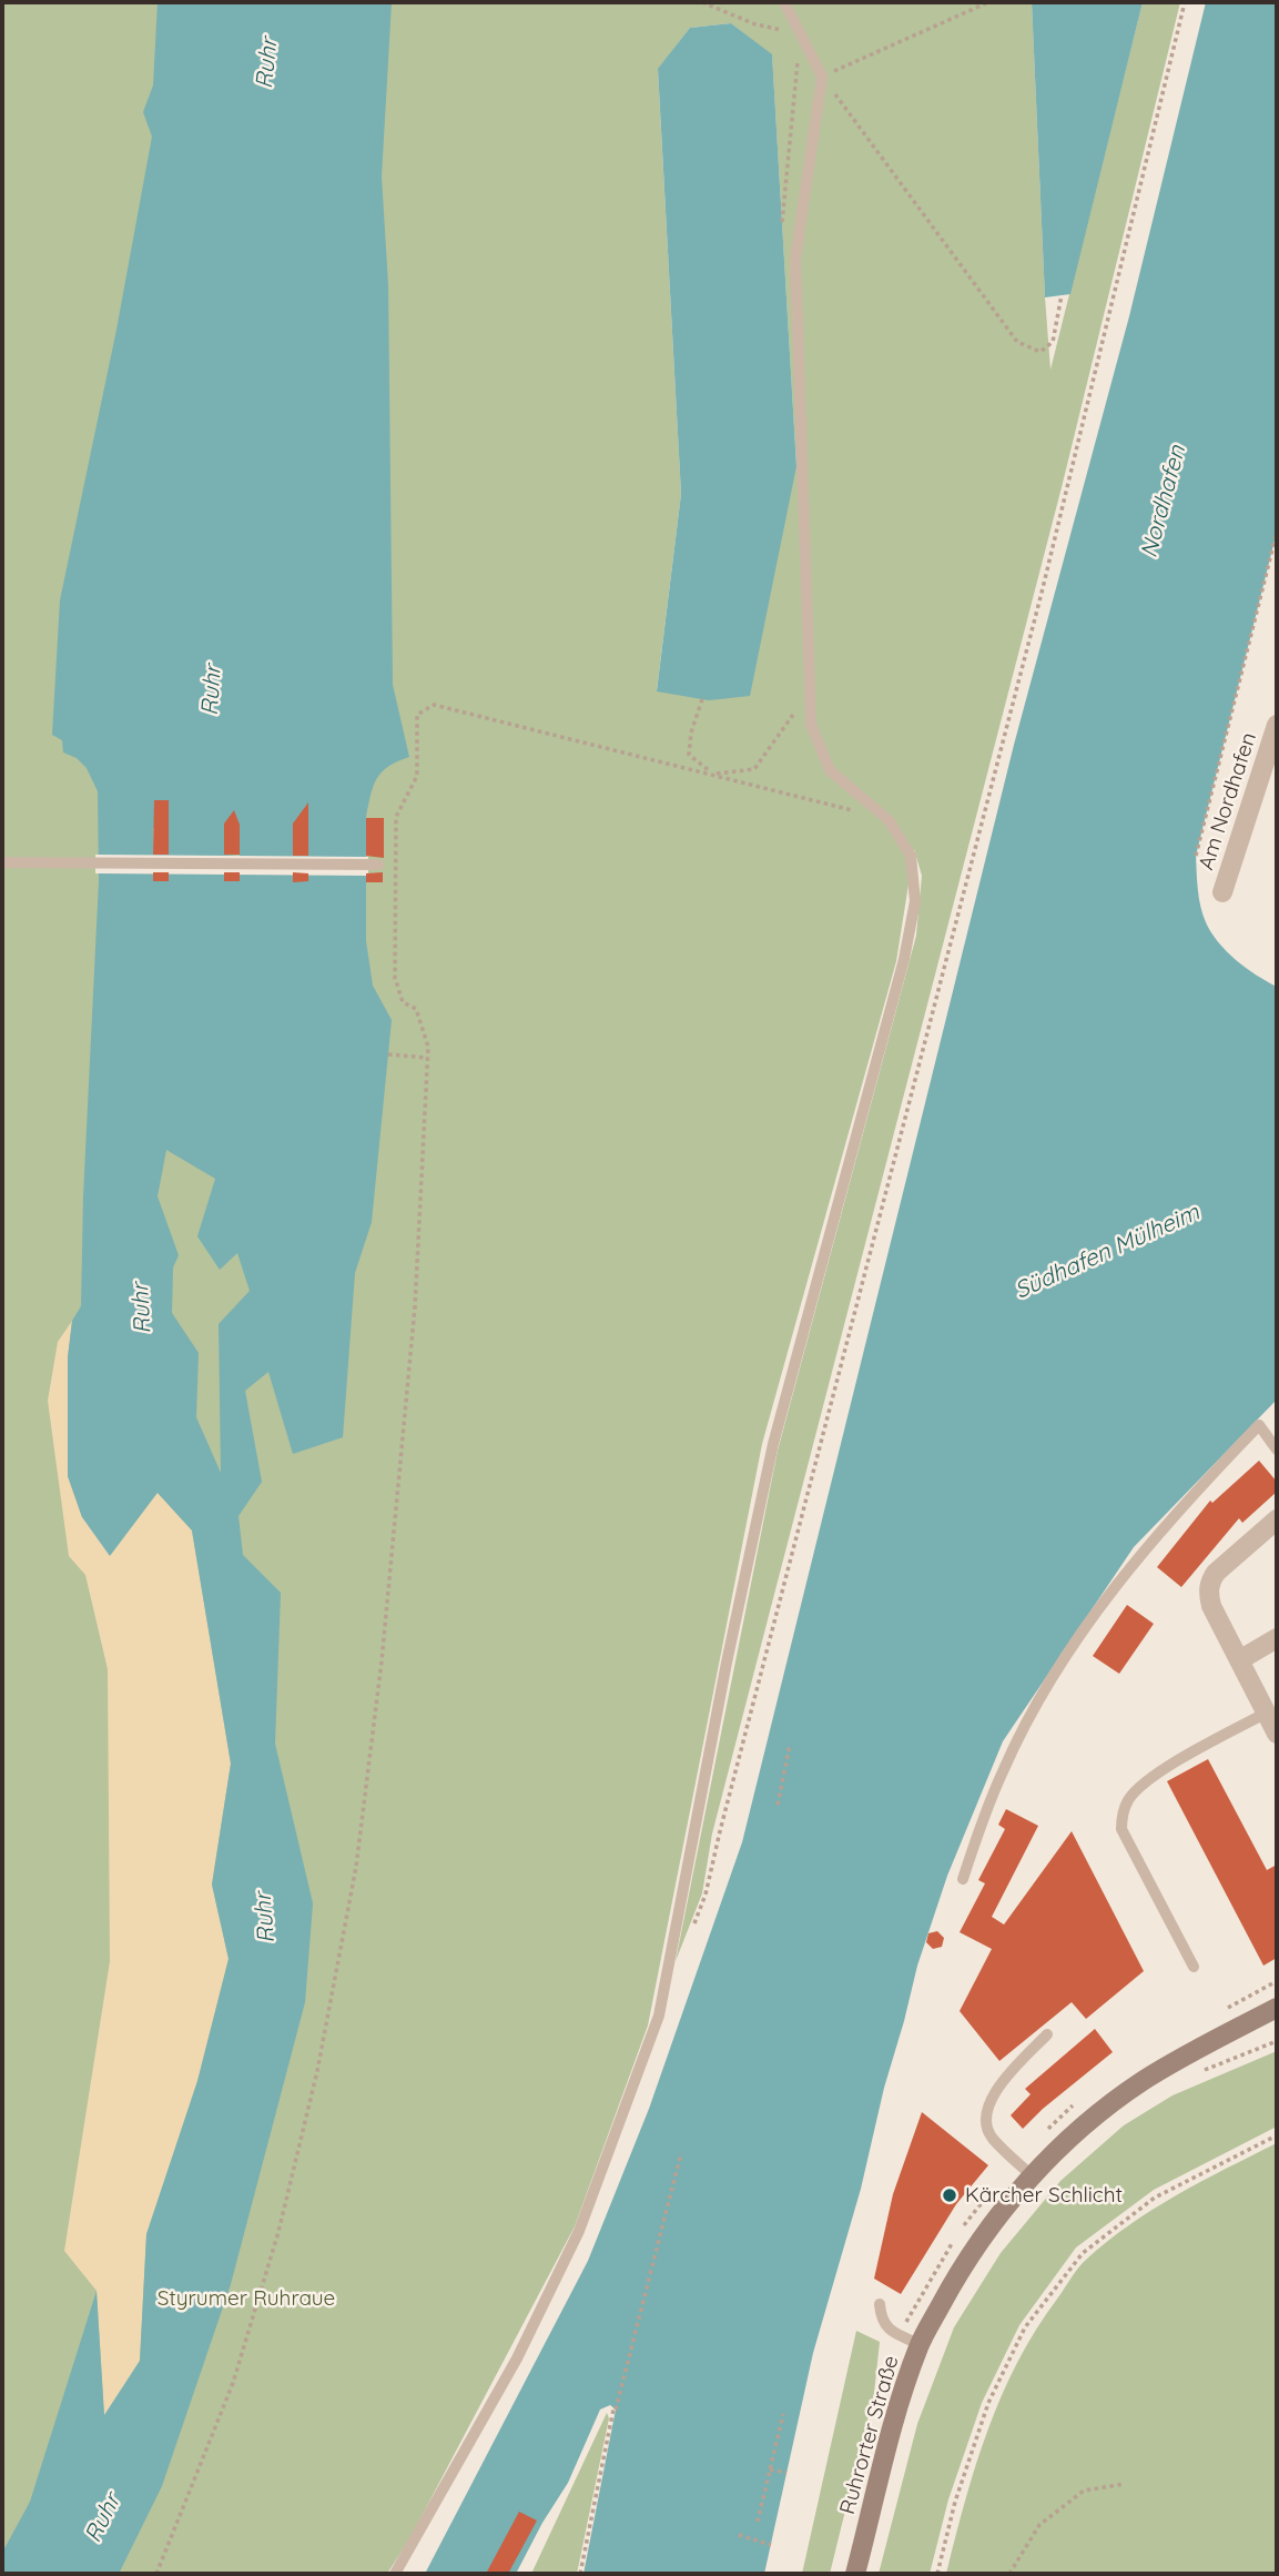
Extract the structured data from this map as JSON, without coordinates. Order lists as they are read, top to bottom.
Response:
{
  "streets": {
    "main road": ["Ruhrorter Straße"],
    "street": ["Am Nordhafen"]
  },
  "water": ["Ruhr", "Nordhafen", "Südhafen Mülheim"],
  "parks": ["Styrumer Ruhraue"],
  "places": ["Kärcher Schlicht"]
}
